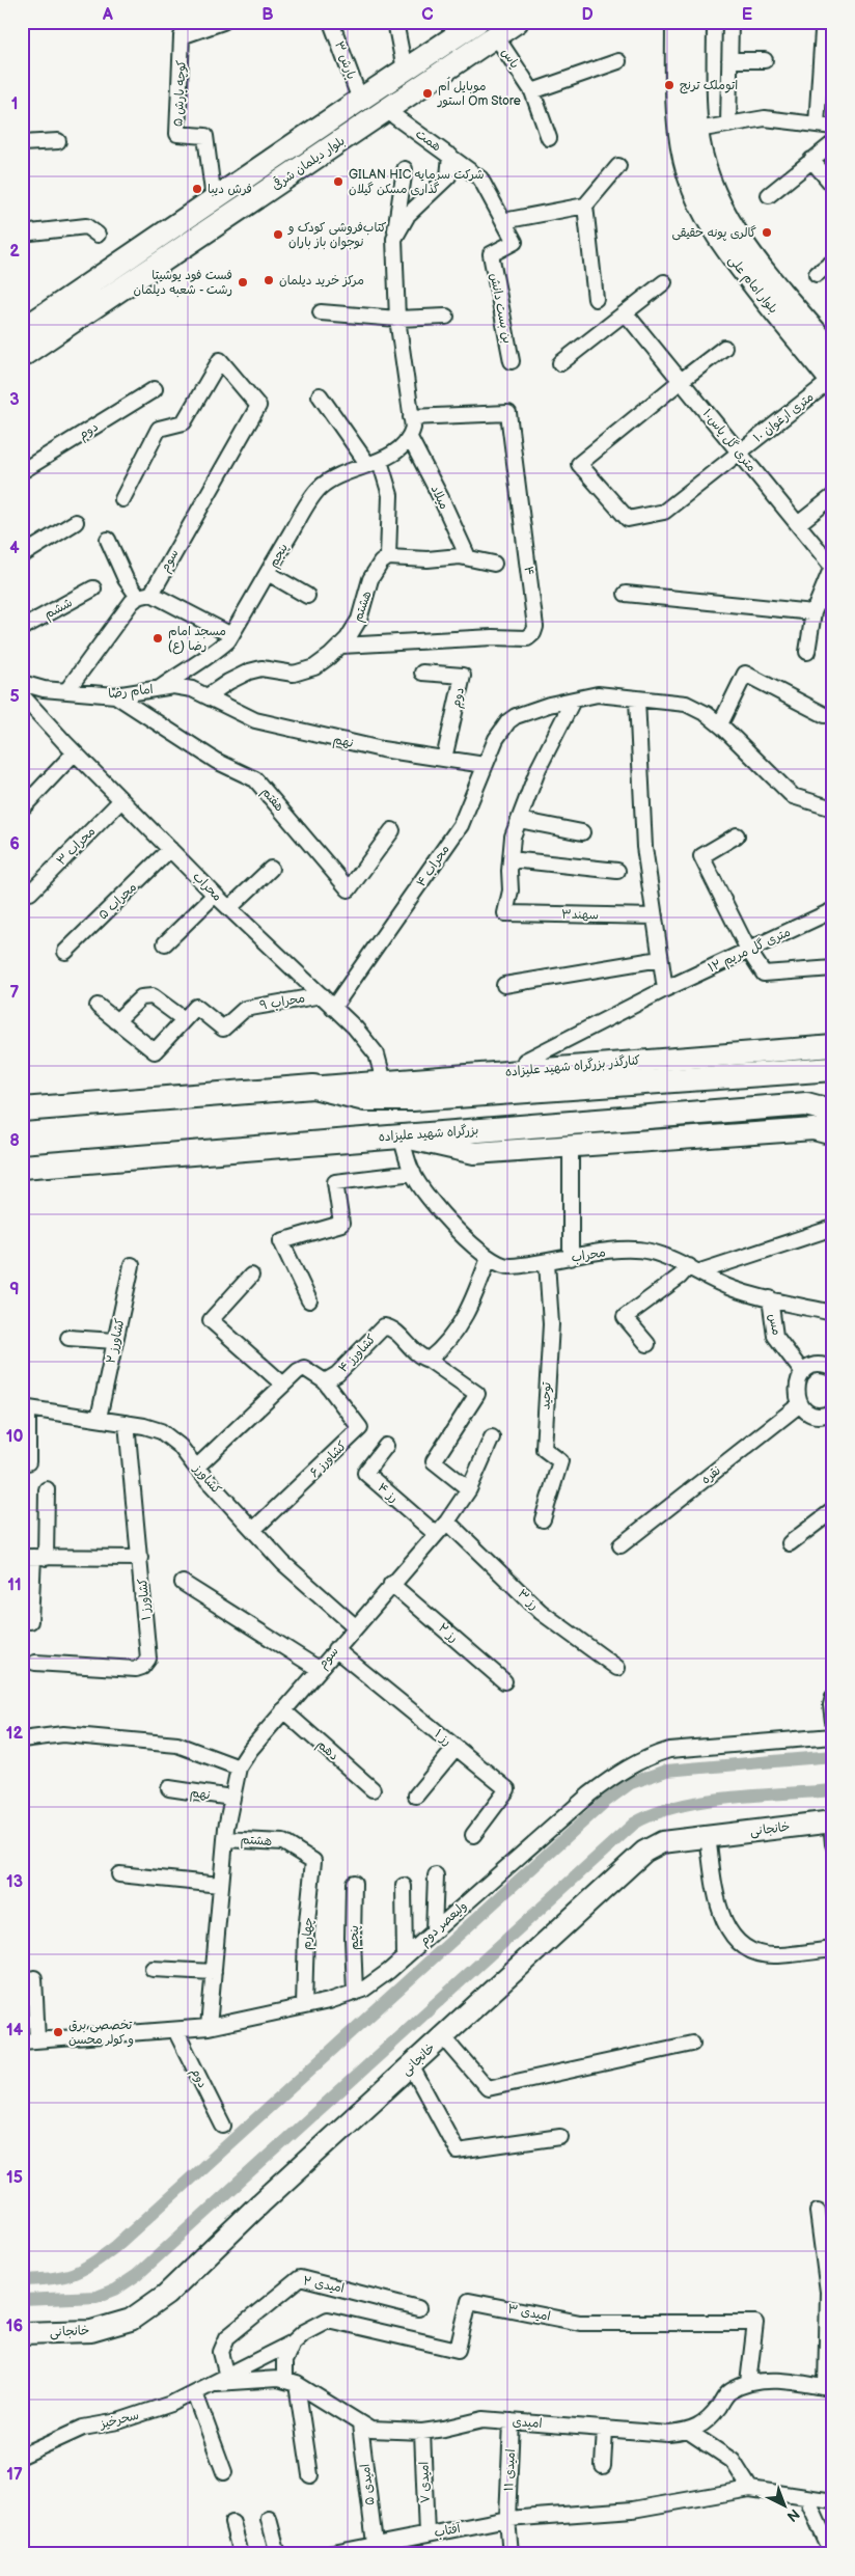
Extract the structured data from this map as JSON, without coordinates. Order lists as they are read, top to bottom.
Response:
{
  "streets": {
    "highway": ["بزرگراه شهید علیزاده"],
    "main road": [
      "بلوار دیلمان شرقی",
      "بلوار امام علی",
      "کنارگذر بزرگراه شهید علیزاده",
      "خانجانی"
    ],
    "street": [
      "یاس",
      "بارش ۳",
      "کوچه بارش ۵",
      "همت",
      "بن بست دانش",
      "۱۰ متری ارغوان",
      "دوم",
      "۱۰متری گل یاس",
      "میلاد",
      "پنجم",
      "سوم",
      "۴",
      "هشتم",
      "ششم",
      "امام رضا",
      "نهم",
      "هفتم",
      "محراب ۳",
      "محراب ۴",
      "محراب",
      "محراب ۵",
      "سهند۳",
      "۱۲ متری گل مریم",
      "محراب ۹",
      "مس",
      "کشاورز ۲",
      "کشاورز ۴",
      "توحید",
      "کشاورز ۶",
      "نقره",
      "کشاورز",
      "رز ۴",
      "کشاورز ۱",
      "رز ۳",
      "رز ۲",
      "رز ۱",
      "دهم",
      "ولیعصر دوم",
      "چهارم",
      "امیدی ۲",
      "امیدی ۳",
      "سحرخیز",
      "امیدی",
      "امیدی ۱۱",
      "امیدی ۷",
      "امیدی ۵",
      "آفتاب"
    ]
  },
  "crossings": [
    ["یاس", "بلوار دیلمان شرقی"],
    ["بارش ۳", "بلوار دیلمان شرقی"],
    ["کوچه بارش ۵", "بلوار دیلمان شرقی"],
    ["همت", "بلوار دیلمان شرقی"],
    ["همت", "بن بست دانش"],
    ["بلوار امام علی", "۱۰ متری ارغوان"],
    ["۱۰ متری ارغوان", "۱۰متری گل یاس"],
    ["دوم", "نهم"],
    ["دوم", "ولیعصر دوم"],
    ["میلاد", "پنجم"],
    ["پنجم", "امام رضا"],
    ["پنجم", "ولیعصر دوم"],
    ["سوم", "هشتم"],
    ["سوم", "امام رضا"],
    ["سوم", "نهم"],
    ["سوم", "کشاورز"],
    ["سوم", "رز ۴"],
    ["سوم", "رز ۳"],
    ["سوم", "رز ۲"],
    ["سوم", "رز ۱"],
    ["سوم", "دهم"],
    ["سوم", "ولیعصر دوم"],
    ["۴", "هشتم"],
    ["هشتم", "امام رضا"],
    ["هشتم", "نهم"],
    ["هشتم", "چهارم"],
    ["امام رضا", "نهم"],
    ["امام رضا", "هفتم"],
    ["نهم", "محراب ۴"],
    ["محراب ۳", "محراب"],
    ["محراب ۴", "محراب"],
    ["محراب", "محراب ۵"],
    ["محراب", "محراب ۹"],
    ["محراب", "کنارگذر بزرگراه شهید علیزاده"],
    ["محراب", "بزرگراه شهید علیزاده"],
    ["محراب", "مس"],
    ["محراب", "توحید"],
    ["۱۲ متری گل مریم", "کنارگذر بزرگراه شهید علیزاده"],
    ["کشاورز ۲", "کشاورز"],
    ["کشاورز ۴", "کشاورز ۶"],
    ["کشاورز ۴", "کشاورز"],
    ["کشاورز ۶", "کشاورز"],
    ["کشاورز", "کشاورز ۱"],
    ["ولیعصر دوم", "چهارم"],
    ["امیدی ۲", "امیدی ۳"],
    ["امیدی ۲", "سحرخیز"],
    ["امیدی ۳", "سحرخیز"],
    ["امیدی", "امیدی ۱۱"],
    ["امیدی", "امیدی ۷"],
    ["امیدی", "امیدی ۵"],
    ["امیدی ۱۱", "آفتاب"],
    ["امیدی ۷", "آفتاب"],
    ["امیدی ۵", "آفتاب"]
  ],
  "places": [
    "اتوملک ترنج",
    "موبایل اُم استور Om Store",
    "GILAN HIC شرکت سرمایه گذاری مسکن گیلان",
    "فرش دیبا",
    "گالری پونه حقیقی",
    "کتاب‌فروشی کودک و نوجوان باز باران",
    "مرکز خرید دیلمان",
    "فست فود یوشیتا رشت - شعبه دیلمان",
    "مسجد امام رضا (ع)",
    "تخصصی برق و کولر محسن"
  ],
  "north": "bottom right",
  "grid": {
    "columns": [
      "A",
      "B",
      "C",
      "D",
      "E"
    ],
    "rows": [
      "1",
      "2",
      "3",
      "4",
      "5",
      "6",
      "7",
      "8",
      "9",
      "10",
      "11",
      "12",
      "13",
      "14",
      "15",
      "16",
      "17"
    ]
  }
}
